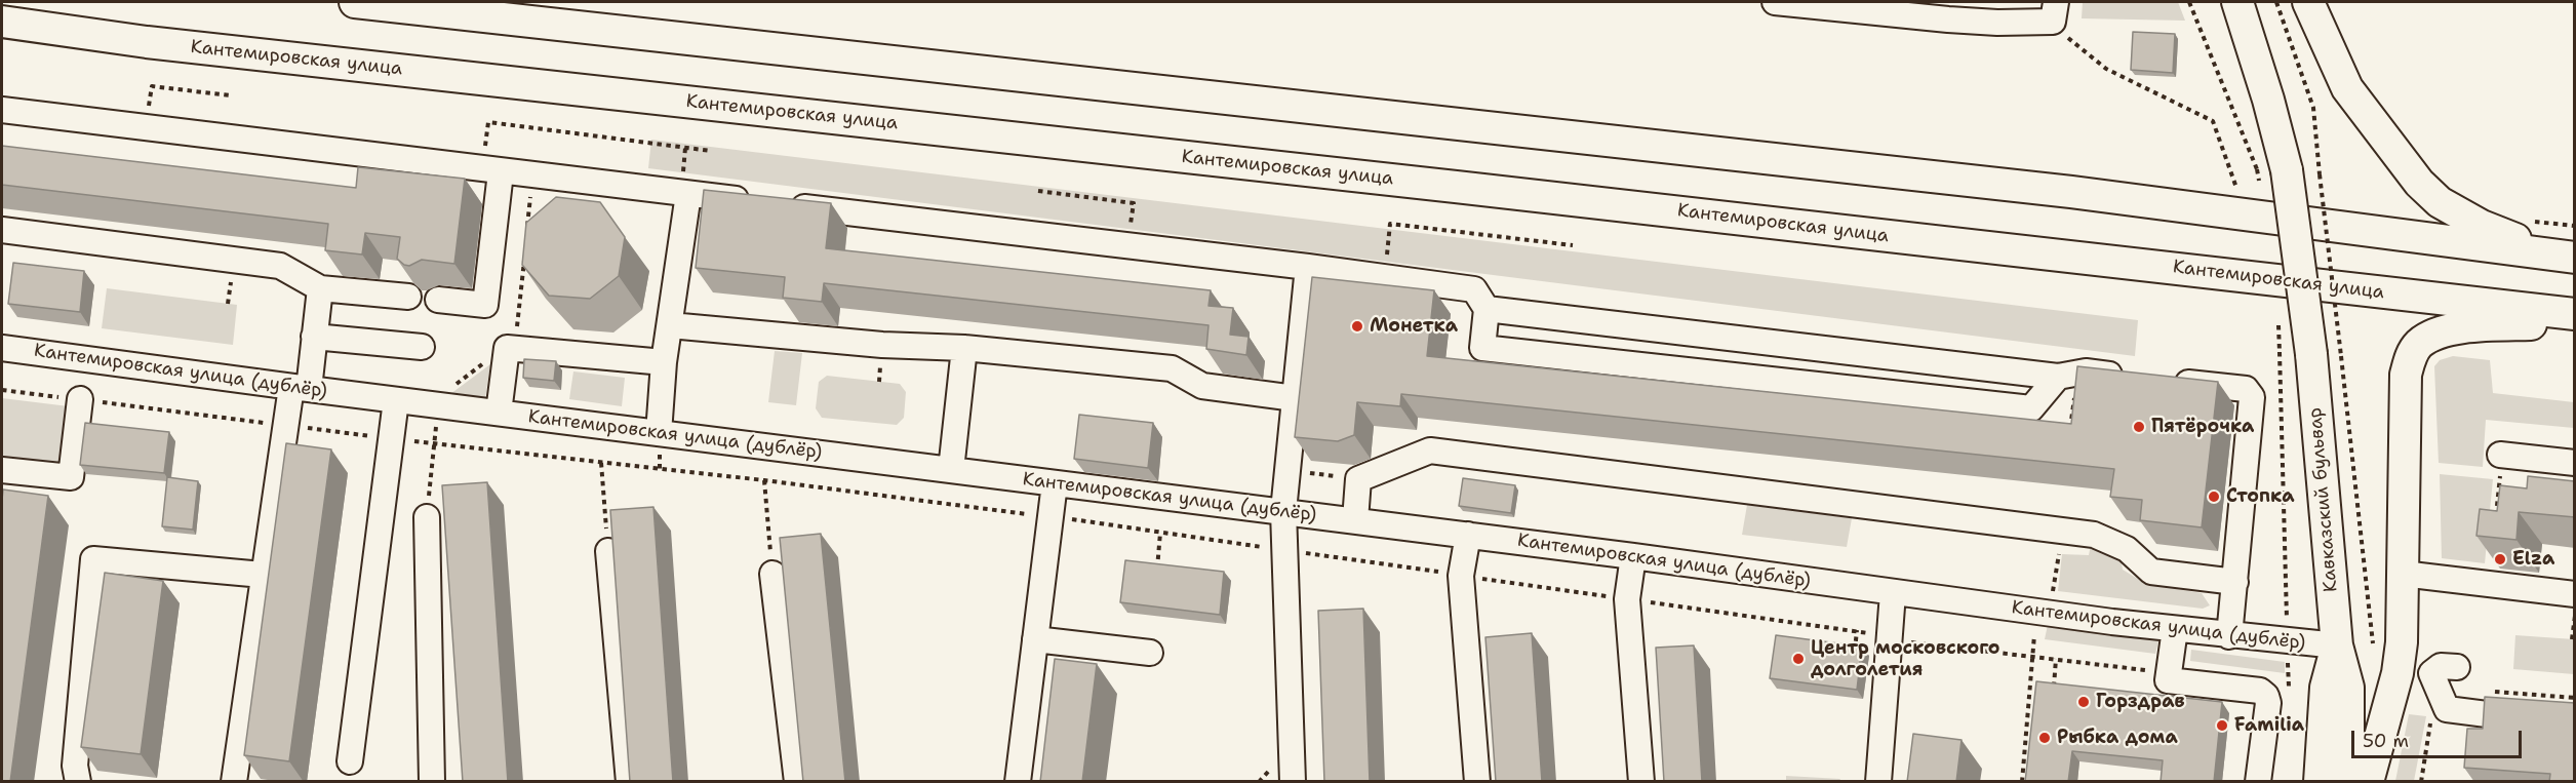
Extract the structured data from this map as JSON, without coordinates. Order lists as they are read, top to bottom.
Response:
{
  "streets": {
    "main road": ["Кантемировская улица", "Кавказский бульвар"],
    "street": ["Кантемировская улица (дублёр)"]
  },
  "crossings": [
    ["Кантемировская улица (дублёр)", "Кавказский бульвар"]
  ],
  "places": [
    "Монетка",
    "Пятёрочка",
    "Стопка",
    "Elza",
    "Центр московского долголетия",
    "Горздрав",
    "Familia",
    "Рыбка дома"
  ],
  "scale_bar": "50 m"
}
